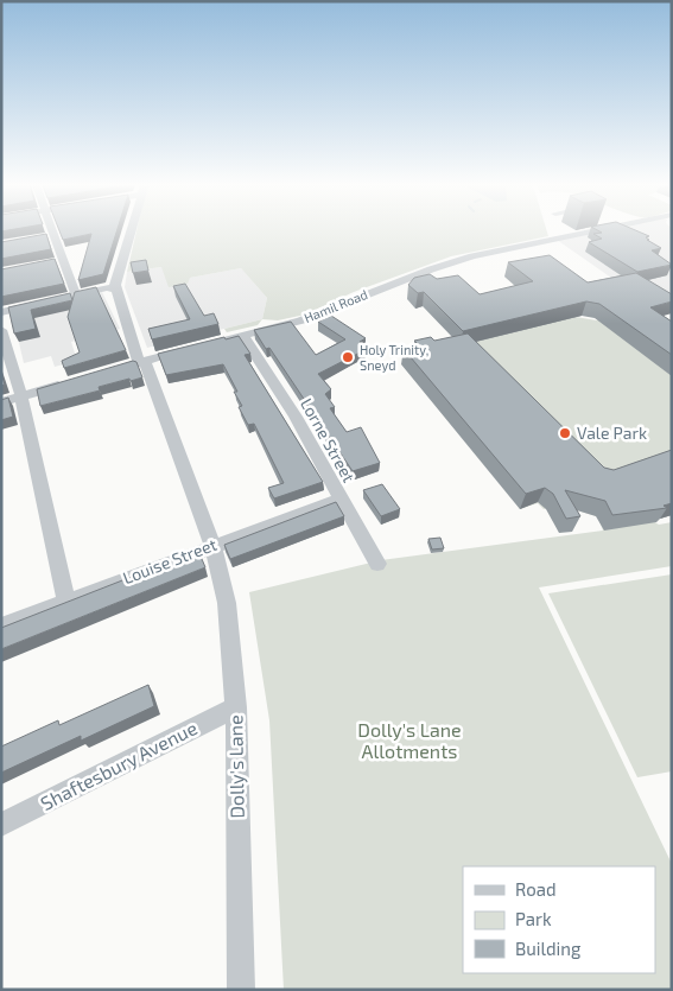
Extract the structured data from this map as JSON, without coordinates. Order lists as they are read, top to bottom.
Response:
{
  "streets": {
    "street": [
      "Hamil Road",
      "Lorne Street",
      "Louise Street",
      "Shaftesbury Avenue",
      "Dolly's Lane"
    ]
  },
  "crossings": [
    ["Hamil Road", "Lorne Street"],
    ["Hamil Road", "Dolly's Lane"],
    ["Lorne Street", "Louise Street"],
    ["Louise Street", "Dolly's Lane"],
    ["Shaftesbury Avenue", "Dolly's Lane"]
  ],
  "parks": ["Dolly's Lane Allotments"],
  "places": ["Holy Trinity, Sneyd", "Vale Park"],
  "legend": ["Road", "Park", "Building"]
}
